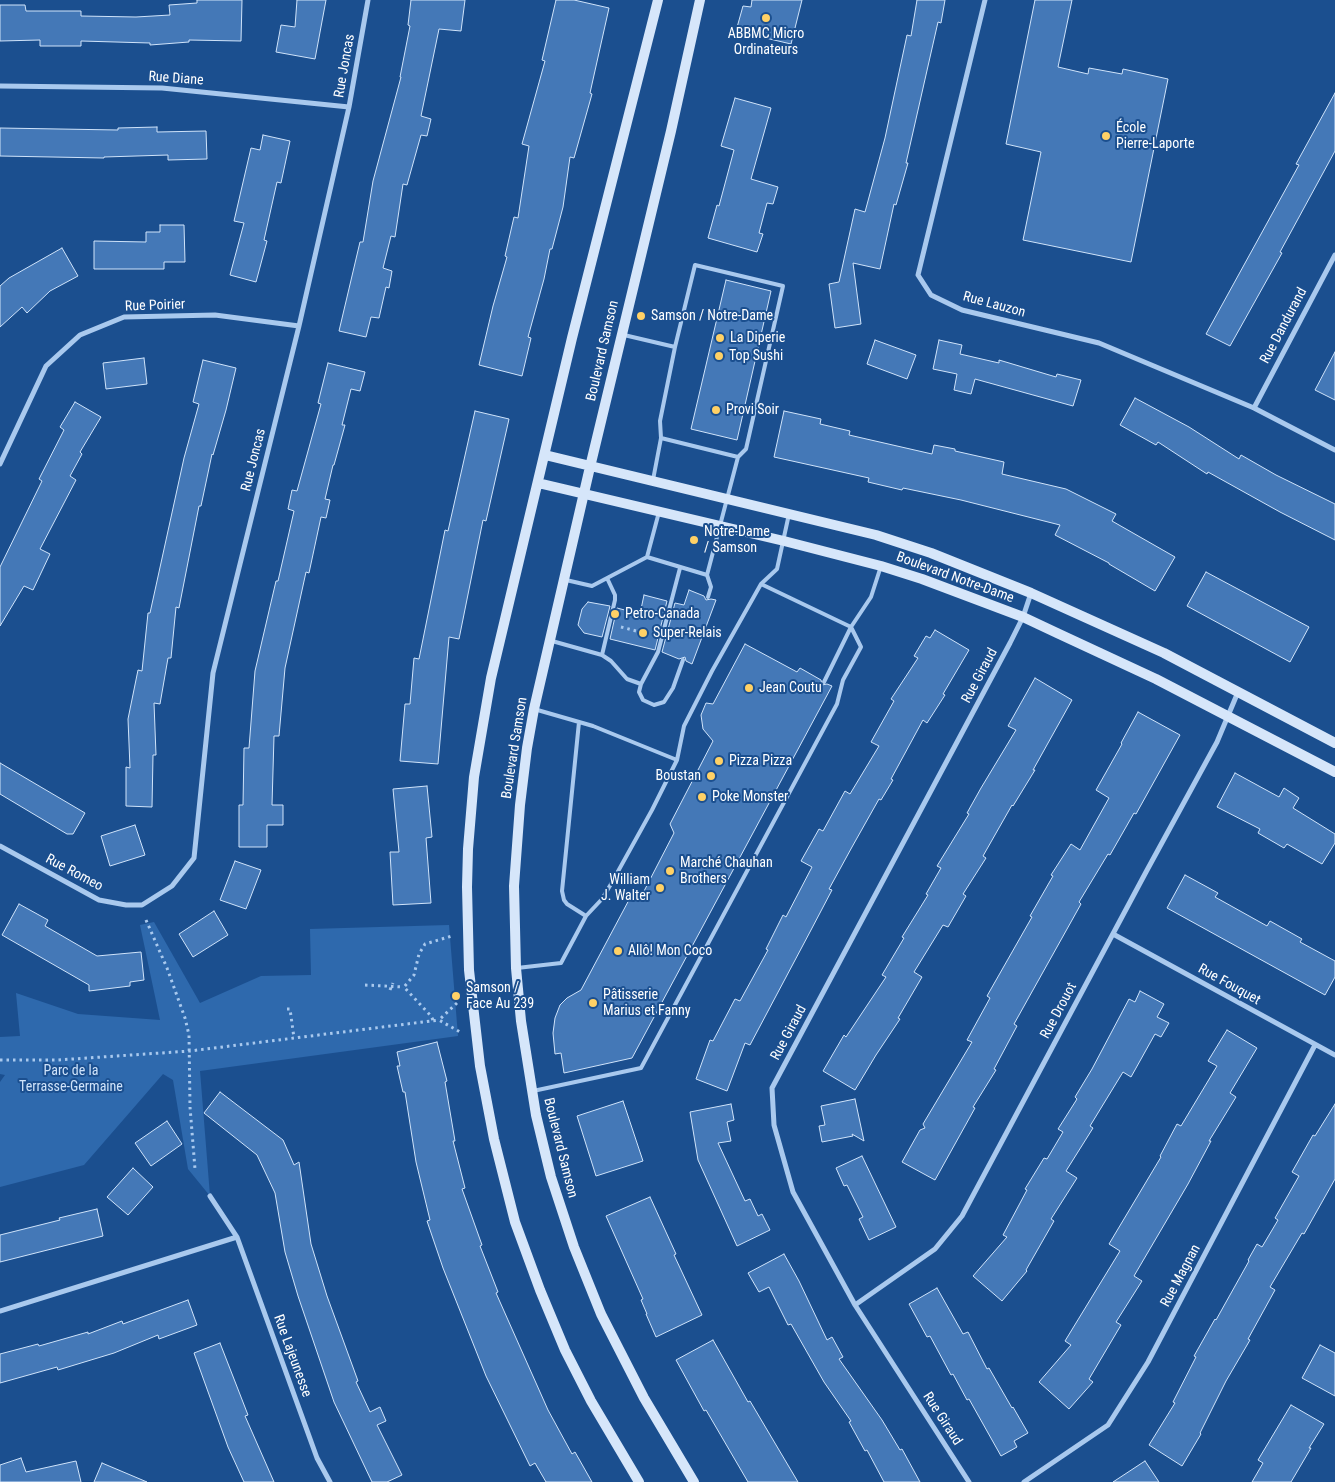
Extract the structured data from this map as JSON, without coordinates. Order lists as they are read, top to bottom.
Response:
{
  "streets": {
    "street": [
      "Rue Joncas",
      "Rue Diane",
      "Rue Lauzon",
      "Rue Poirier",
      "Rue Dandurand",
      "Boulevard Samson",
      "Boulevard Notre-Dame",
      "Rue Giraud",
      "Rue Romeo",
      "Rue Fouquet",
      "Rue Drouot",
      "Rue Magnan",
      "Rue Lajeunesse"
    ]
  },
  "crossings": [
    ["Rue Joncas", "Rue Diane"],
    ["Rue Joncas", "Rue Poirier"],
    ["Rue Joncas", "Rue Romeo"],
    ["Rue Lauzon", "Rue Dandurand"],
    ["Boulevard Samson", "Boulevard Notre-Dame"],
    ["Boulevard Notre-Dame", "Rue Giraud"],
    ["Boulevard Notre-Dame", "Rue Drouot"],
    ["Rue Giraud", "Rue Drouot"],
    ["Rue Fouquet", "Rue Drouot"],
    ["Rue Fouquet", "Rue Magnan"]
  ],
  "parks": ["Parc de la Terrasse-Germaine"],
  "places": [
    "ABBMC Micro Ordinateurs",
    "École Pierre-Laporte",
    "Samson / Notre-Dame",
    "La Diperie",
    "Top Sushi",
    "Provi Soir",
    "Notre-Dame / Samson",
    "Petro-Canada",
    "Super-Relais",
    "Jean Coutu",
    "Pizza Pizza",
    "Boustan",
    "Poke Monster",
    "Marché Chauhan Brothers",
    "William J. Walter",
    "Allô! Mon Coco",
    "Samson / Face Au 239",
    "Pâtisserie Marius et Fanny"
  ]
}
